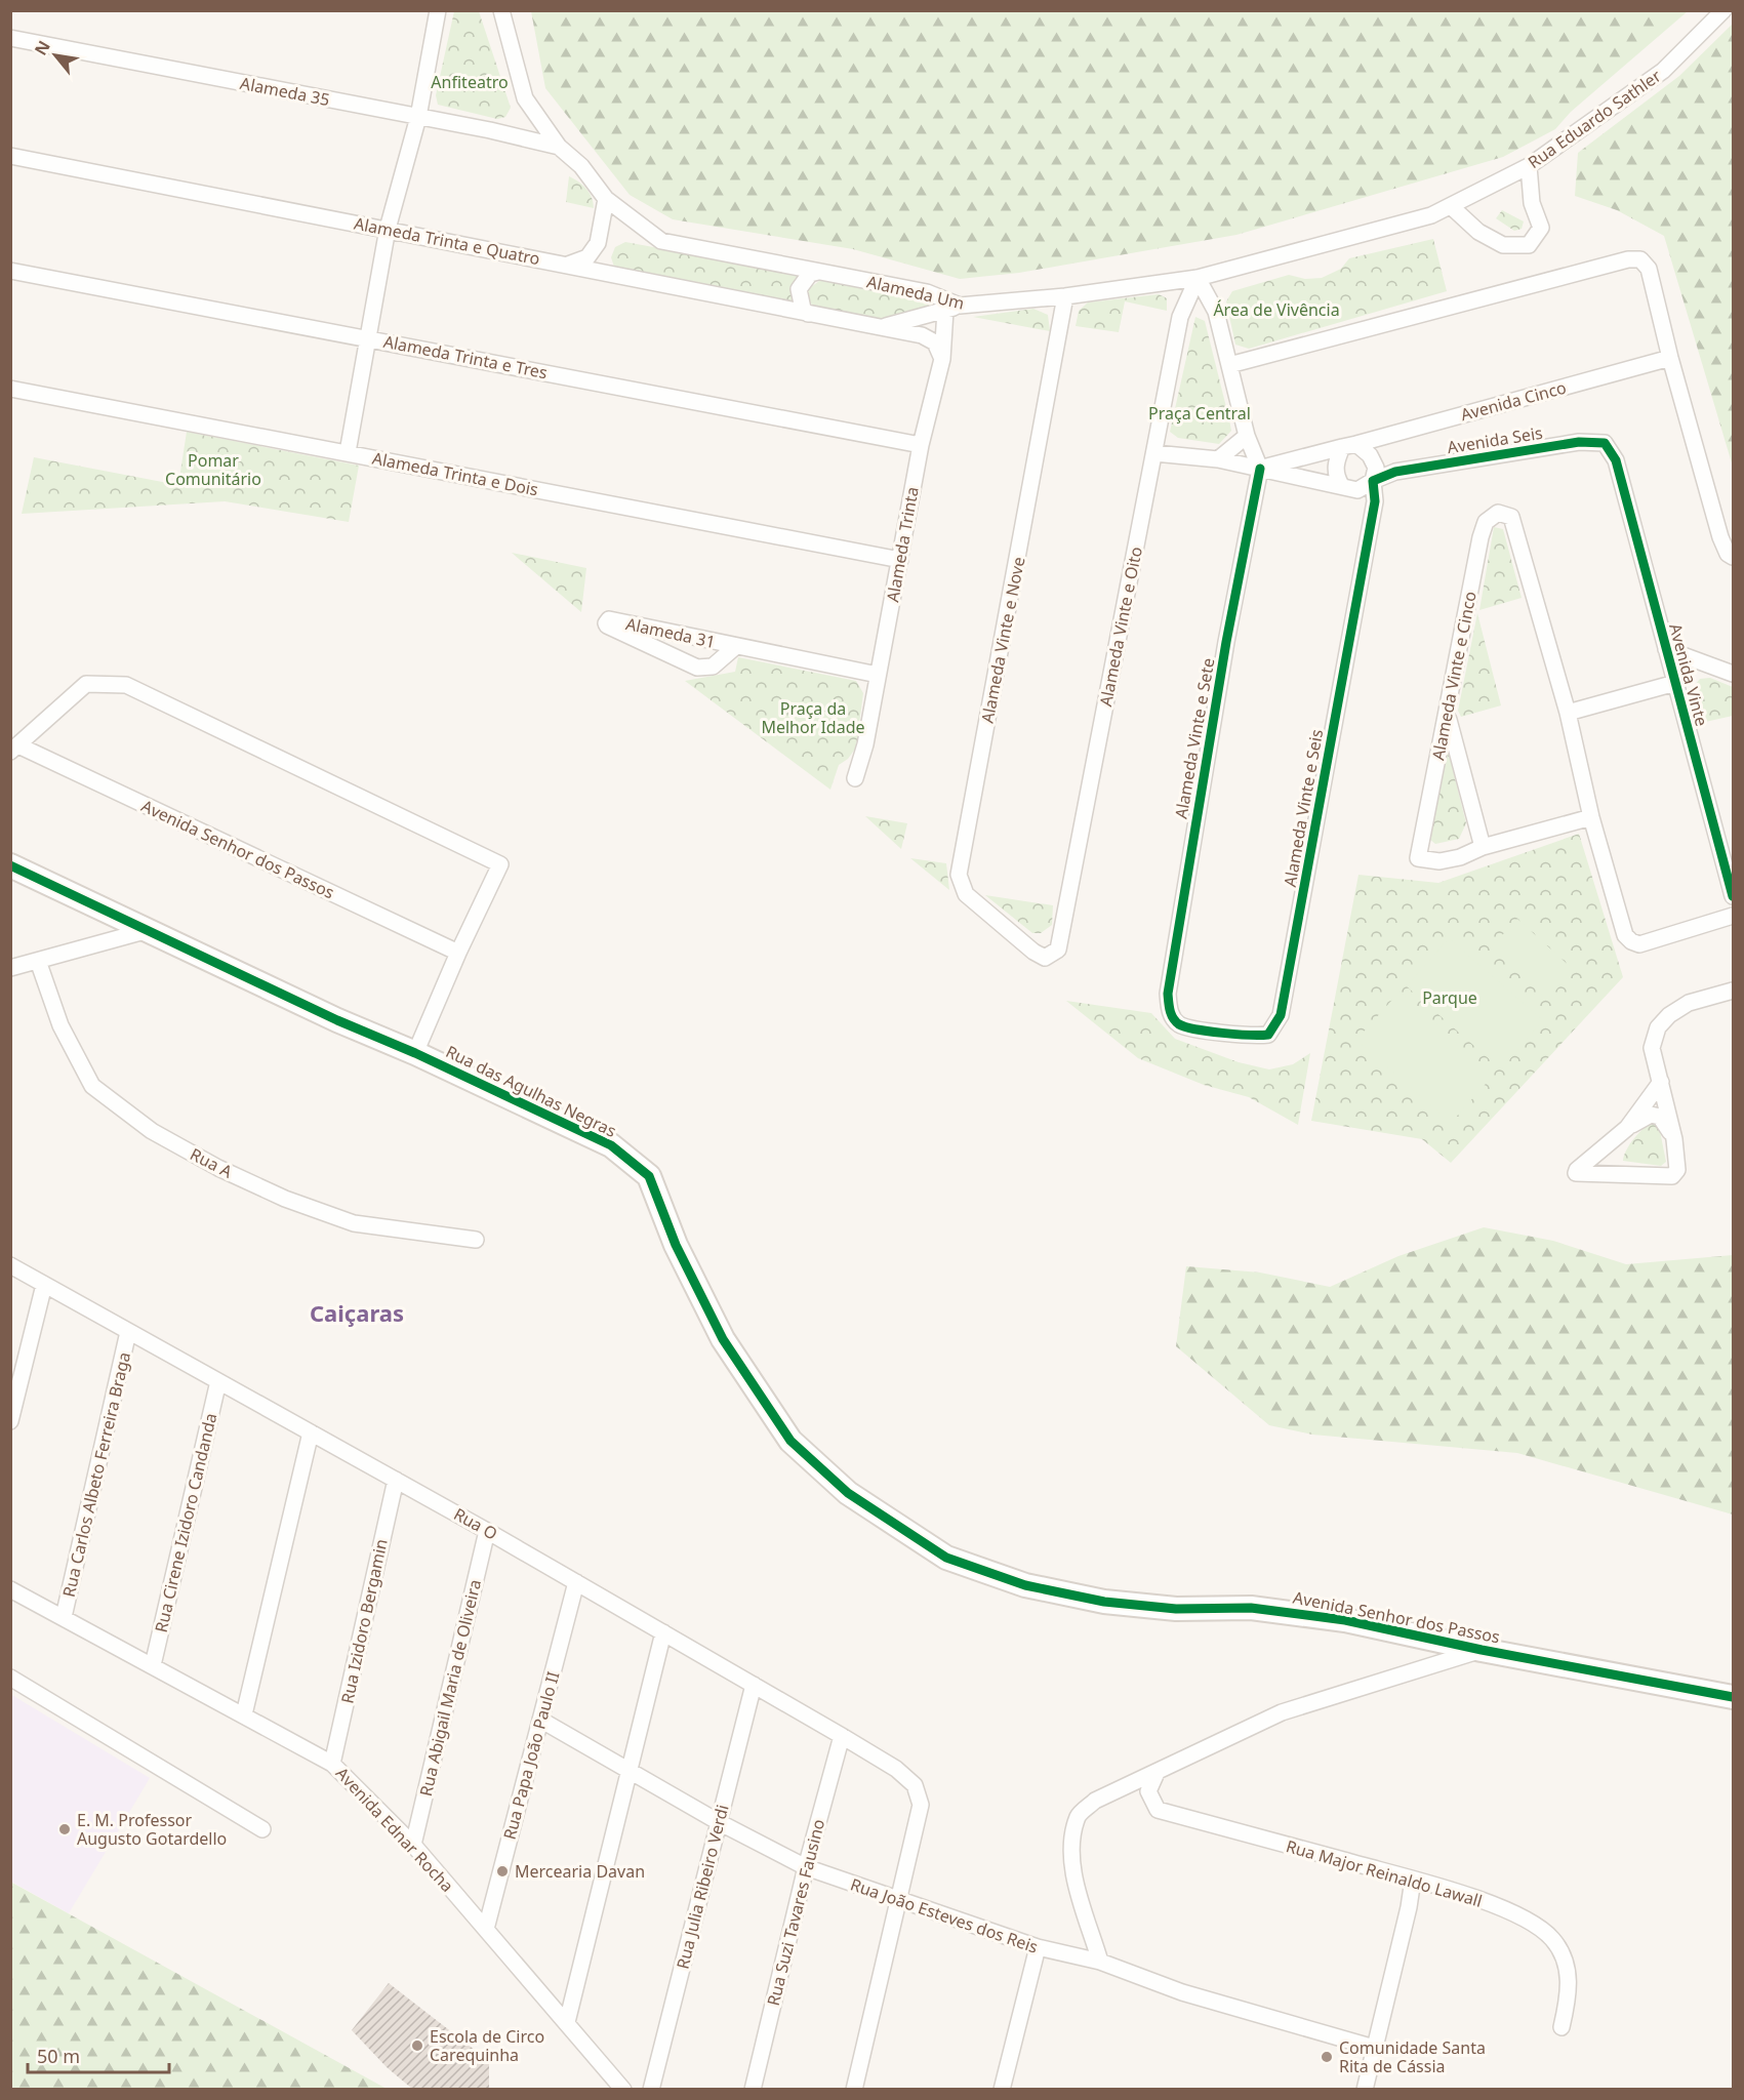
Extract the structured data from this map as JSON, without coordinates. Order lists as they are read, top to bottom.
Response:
{
  "streets": {
    "street": [
      "Alameda 35",
      "Rua Eduardo Sathler",
      "Alameda Trinta e Quatro",
      "Alameda Um",
      "Alameda Trinta e Tres",
      "Avenida Cinco",
      "Avenida Seis",
      "Alameda Trinta e Dois",
      "Alameda Trinta",
      "Alameda Vinte e Oito",
      "Alameda 31",
      "Alameda Vinte e Nove",
      "Avenida Vinte",
      "Alameda Vinte e Cinco",
      "Alameda Vinte e Sete",
      "Alameda Vinte e Seis",
      "Avenida Senhor dos Passos",
      "Rua das Agulhas Negras",
      "Rua A",
      "Rua Carlos Albeto Ferreira Braga",
      "Rua Cirene Izidoro Candanda",
      "Rua O",
      "Rua Izidoro Bergamin",
      "Rua Abigail Maria de Oliveira",
      "Rua Papa João Paulo II",
      "Avenida Ednar Rocha",
      "Rua Major Reinaldo Lawall",
      "Rua Julia Ribeiro Verdi",
      "Rua Suzi Tavares Fausino",
      "Rua João Esteves dos Reis"
    ]
  },
  "crossings": [
    ["Alameda 35", "Alameda Um"],
    ["Rua Eduardo Sathler", "Alameda Um"],
    ["Alameda Trinta e Quatro", "Alameda Um"],
    ["Alameda Trinta e Quatro", "Alameda Trinta"],
    ["Alameda Um", "Alameda Trinta"],
    ["Alameda Um", "Alameda Vinte e Oito"],
    ["Alameda Um", "Alameda Vinte e Nove"],
    ["Alameda Trinta e Tres", "Alameda Trinta"],
    ["Avenida Cinco", "Avenida Seis"],
    ["Avenida Cinco", "Alameda Vinte e Sete"],
    ["Avenida Cinco", "Alameda Vinte e Seis"],
    ["Avenida Seis", "Avenida Vinte"],
    ["Avenida Seis", "Alameda Vinte e Seis"],
    ["Alameda Trinta e Dois", "Alameda Trinta"],
    ["Alameda Vinte e Oito", "Alameda Vinte e Nove"],
    ["Alameda Vinte e Sete", "Alameda Vinte e Seis"],
    ["Avenida Senhor dos Passos", "Rua das Agulhas Negras"],
    ["Rua Carlos Albeto Ferreira Braga", "Rua O"],
    ["Rua Carlos Albeto Ferreira Braga", "Avenida Ednar Rocha"],
    ["Rua Cirene Izidoro Candanda", "Rua O"],
    ["Rua Cirene Izidoro Candanda", "Avenida Ednar Rocha"],
    ["Rua O", "Rua Izidoro Bergamin"],
    ["Rua O", "Rua Abigail Maria de Oliveira"],
    ["Rua O", "Rua Papa João Paulo II"],
    ["Rua O", "Rua Julia Ribeiro Verdi"],
    ["Rua O", "Rua Suzi Tavares Fausino"],
    ["Rua O", "Rua João Esteves dos Reis"],
    ["Rua Izidoro Bergamin", "Avenida Ednar Rocha"],
    ["Rua Abigail Maria de Oliveira", "Avenida Ednar Rocha"],
    ["Rua Papa João Paulo II", "Avenida Ednar Rocha"],
    ["Rua Papa João Paulo II", "Rua João Esteves dos Reis"],
    ["Rua Julia Ribeiro Verdi", "Rua João Esteves dos Reis"],
    ["Rua Suzi Tavares Fausino", "Rua João Esteves dos Reis"]
  ],
  "districts": ["Caiçaras"],
  "parks": [
    "Anfiteatro",
    "Área de Vivência",
    "Praça Central",
    "Pomar Comunitário",
    "Praça da Melhor Idade",
    "Parque"
  ],
  "places": [
    "E. M. Professor Augusto Gotardello",
    "Mercearia Davan",
    "Escola de Circo Carequinha",
    "Comunidade Santa Rita de Cássia"
  ],
  "scale_bar": "50 m",
  "north": "top left"
}
